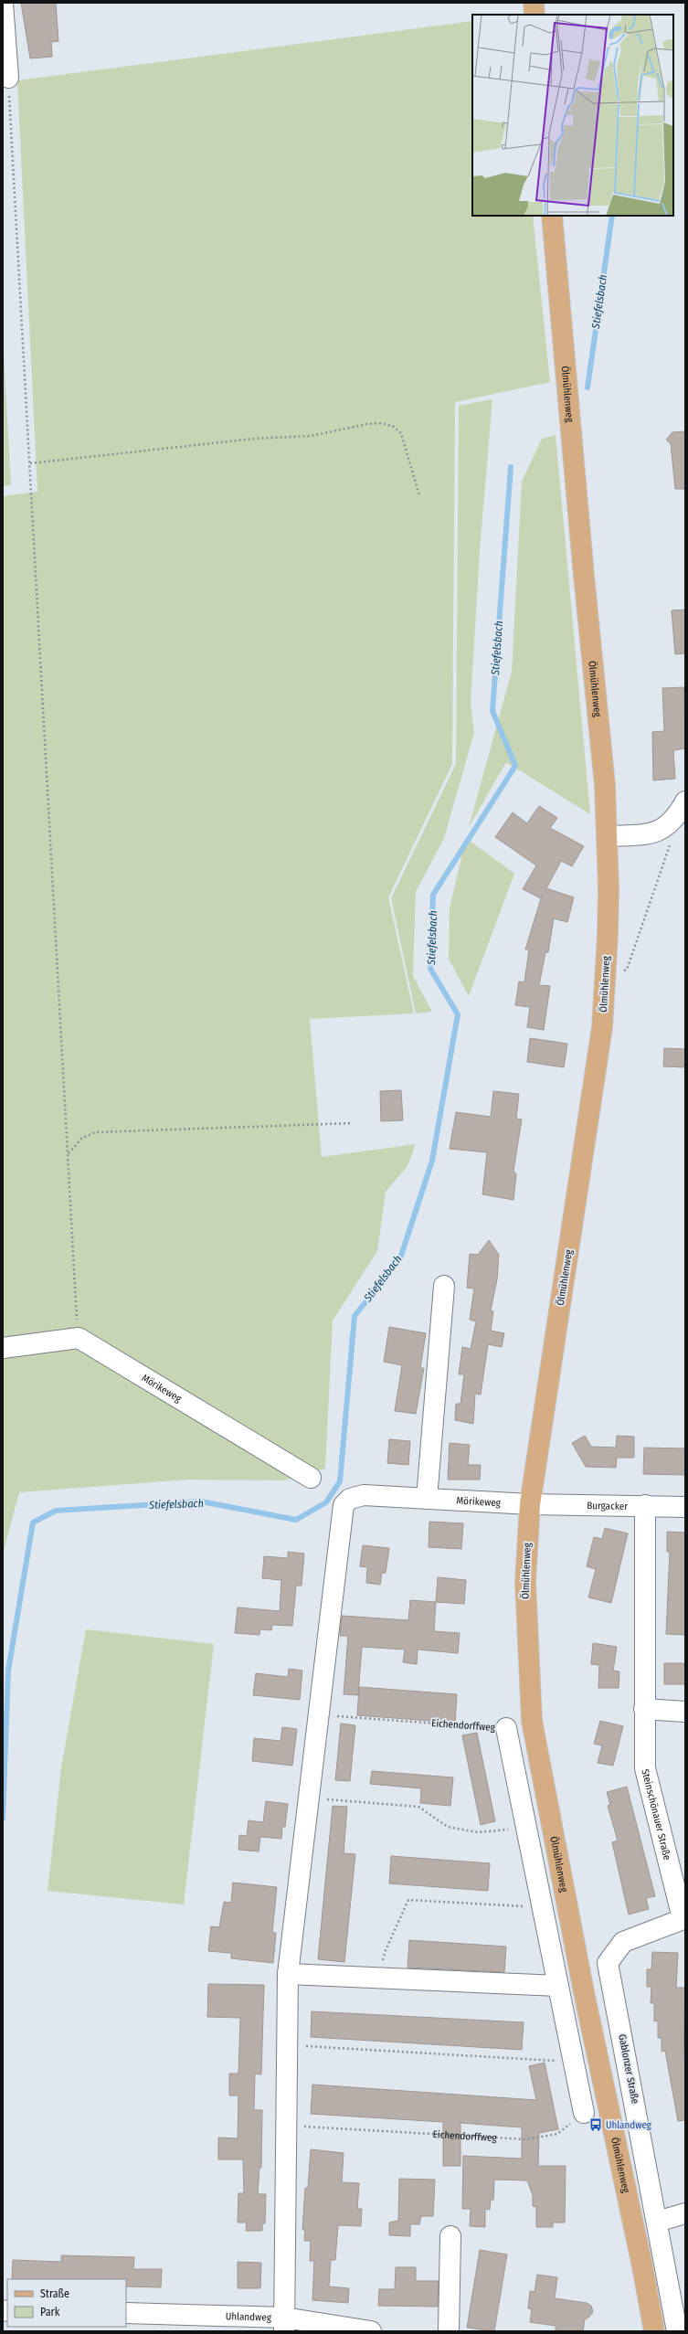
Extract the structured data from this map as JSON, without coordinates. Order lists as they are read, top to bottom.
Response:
{
  "streets": {
    "main road": ["Ölmühlenweg"],
    "street": [
      "Mörikeweg",
      "Burgacker",
      "Eichendorffweg",
      "Steinschönauer Straße",
      "Gablonzer Straße",
      "Uhlandweg"
    ]
  },
  "crossings": [
    ["Ölmühlenweg", "Mörikeweg"],
    ["Ölmühlenweg", "Burgacker"],
    ["Mörikeweg", "Burgacker"],
    ["Mörikeweg", "Eichendorffweg"],
    ["Burgacker", "Steinschönauer Straße"],
    ["Steinschönauer Straße", "Gablonzer Straße"]
  ],
  "water": ["Stiefelsbach"],
  "places": {
    "bus stop": ["Uhlandweg"]
  },
  "legend": ["Straße", "Park"]
}
